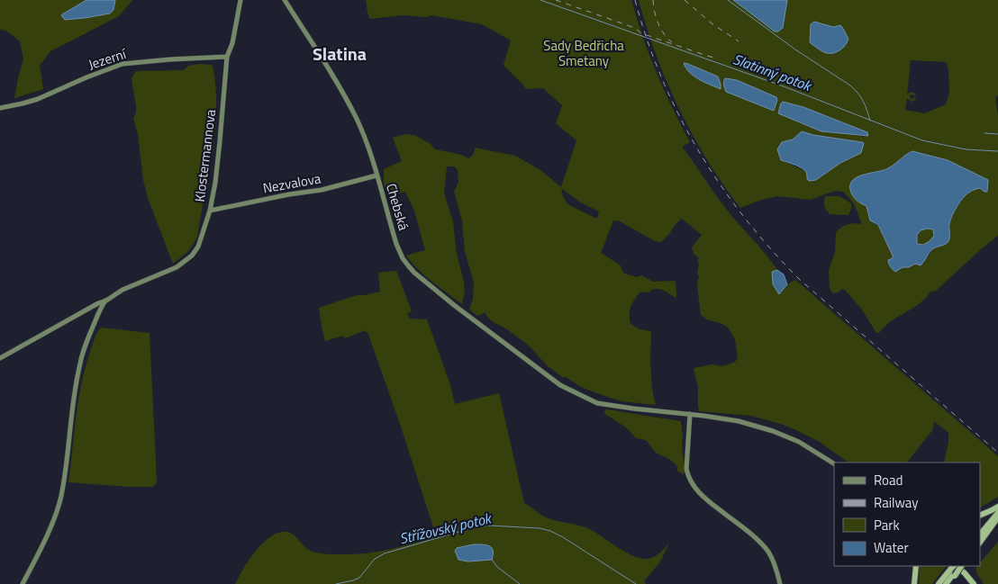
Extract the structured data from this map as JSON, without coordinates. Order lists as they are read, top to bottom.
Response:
{
  "streets": {
    "street": [
      "Jezerní",
      "Klostermannova",
      "Nezvalova",
      "Chebská"
    ]
  },
  "crossings": [
    ["Jezerní", "Klostermannova"],
    ["Klostermannova", "Nezvalova"],
    ["Nezvalova", "Chebská"]
  ],
  "districts": ["Slatina"],
  "water": ["Slatinný potok", "Střížovský potok"],
  "parks": ["Sady Bedřicha Smetany"],
  "legend": [
    "Road",
    "Railway",
    "Park",
    "Water"
  ]
}
